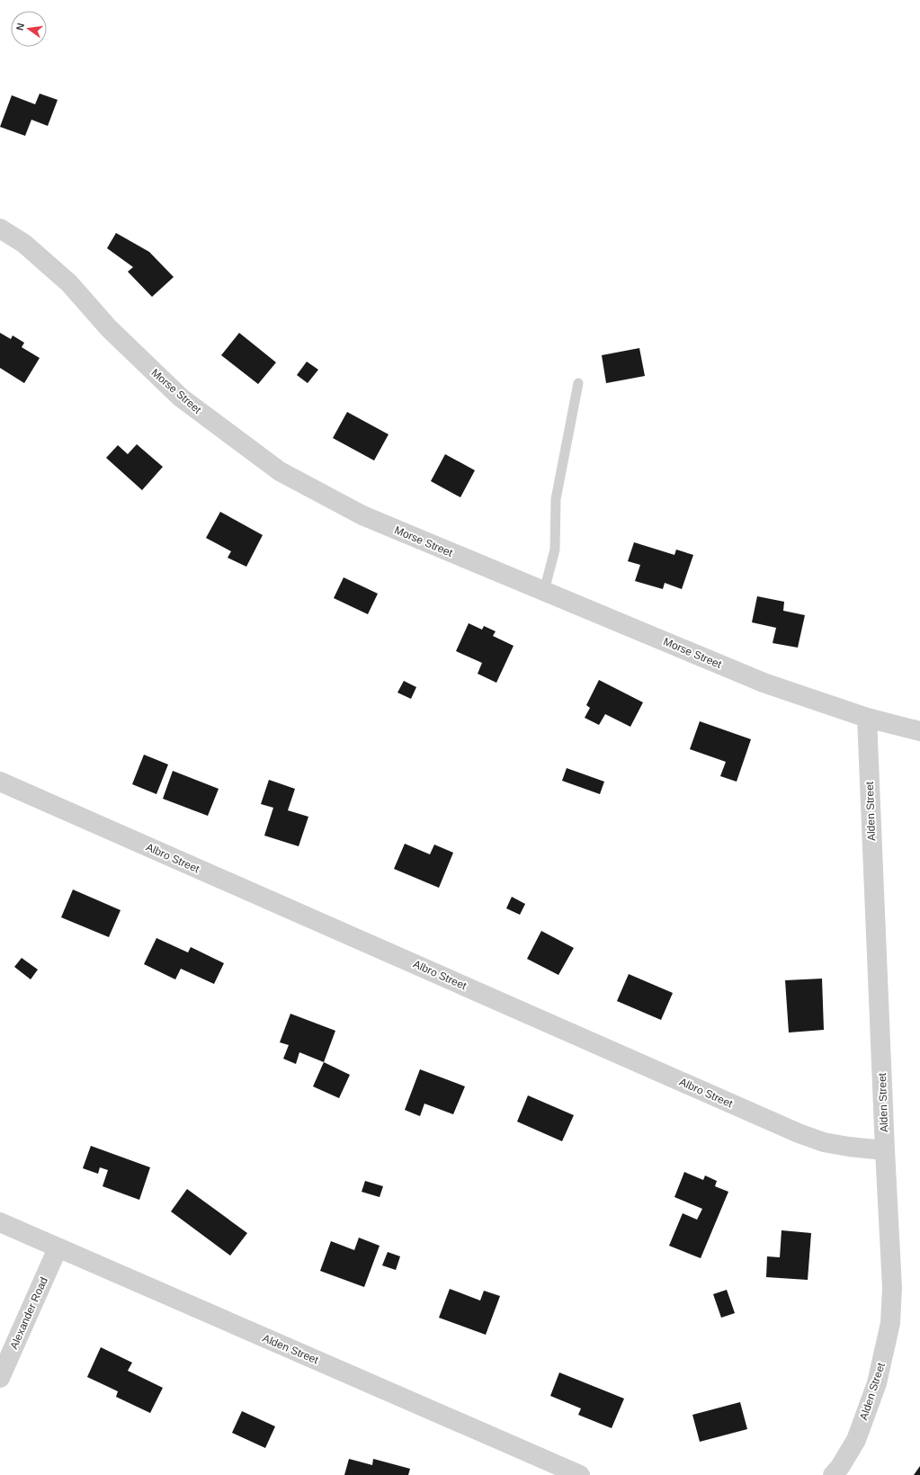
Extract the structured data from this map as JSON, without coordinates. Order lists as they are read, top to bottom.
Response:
{
  "streets": {
    "street": [
      "Morse Street",
      "Alden Street",
      "Albro Street",
      "Alexander Road"
    ]
  },
  "crossings": [
    ["Morse Street", "Alden Street"],
    ["Alden Street", "Albro Street"],
    ["Alden Street", "Alexander Road"]
  ],
  "north": "left"
}
